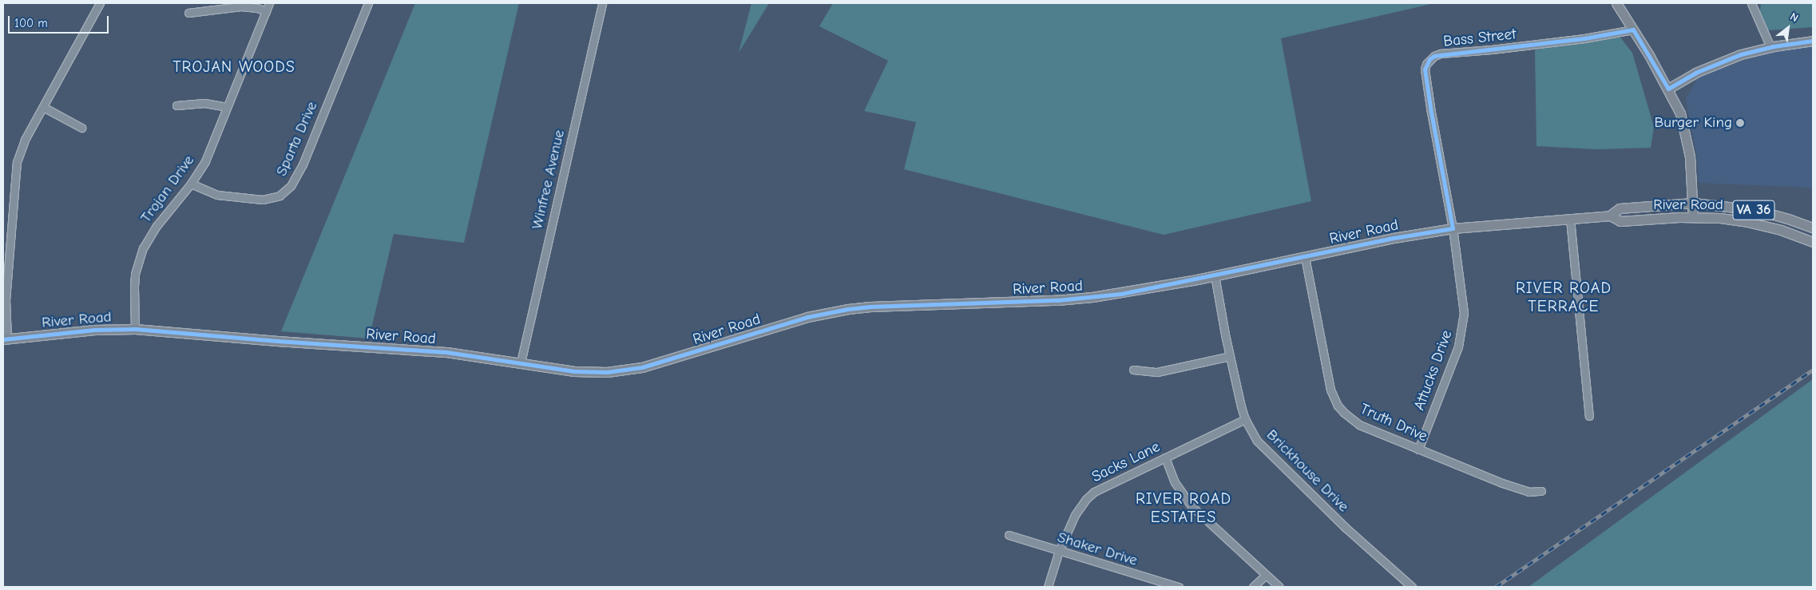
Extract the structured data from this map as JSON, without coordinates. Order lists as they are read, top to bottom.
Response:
{
  "streets": {
    "main road": ["River Road", "VA 36"],
    "street": [
      "Bass Street",
      "Sparta Drive",
      "Winfree Avenue",
      "Trojan Drive",
      "Attucks Drive",
      "Truth Drive",
      "Sacks Lane",
      "Brickhouse Drive",
      "Shaker Drive"
    ]
  },
  "crossings": [
    ["Bass Street", "River Road"],
    ["Bass Street", "Attucks Drive"],
    ["Sparta Drive", "Trojan Drive"],
    ["Winfree Avenue", "River Road"],
    ["Trojan Drive", "River Road"],
    ["River Road", "Attucks Drive"],
    ["River Road", "Truth Drive"],
    ["River Road", "Brickhouse Drive"],
    ["Attucks Drive", "Truth Drive"],
    ["Sacks Lane", "Brickhouse Drive"],
    ["Sacks Lane", "Shaker Drive"]
  ],
  "districts": ["TROJAN WOODS", "RIVER ROAD TERRACE", "RIVER ROAD ESTATES"],
  "places": ["Burger King"],
  "scale_bar": "100 m",
  "north": "top right"
}
